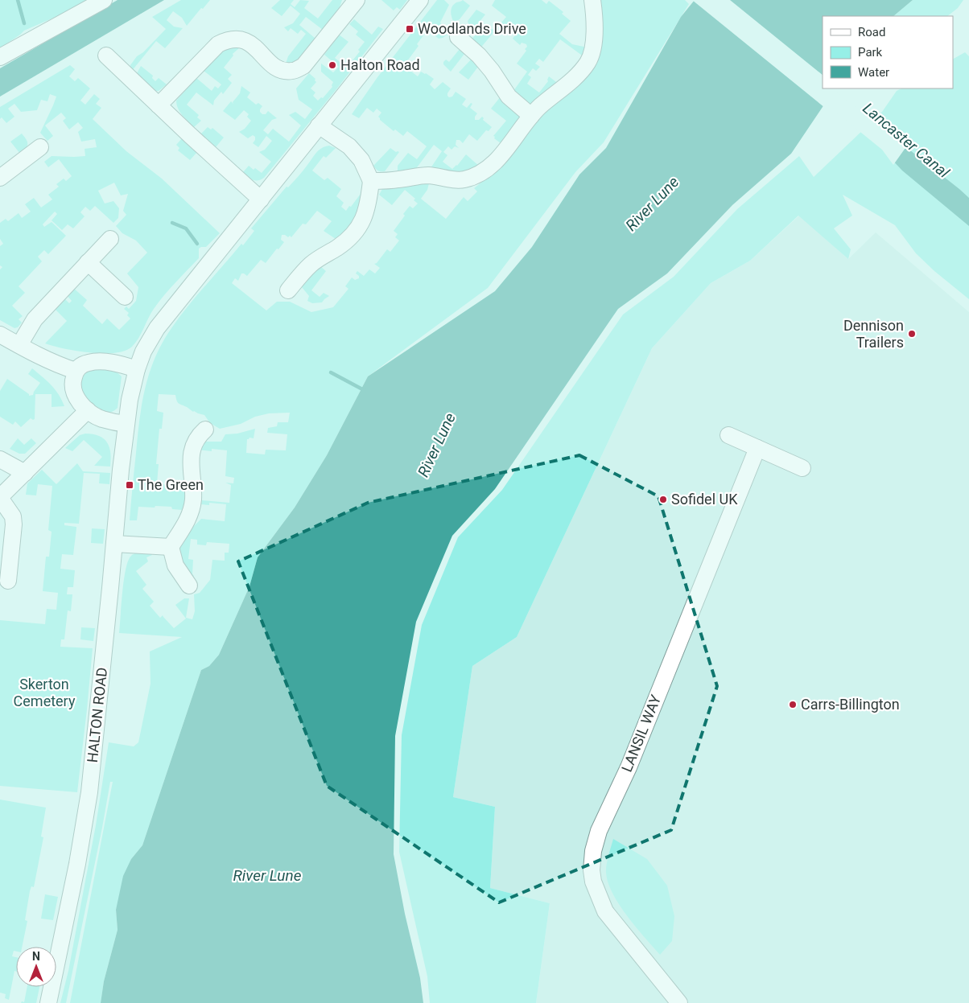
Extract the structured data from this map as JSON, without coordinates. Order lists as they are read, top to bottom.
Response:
{
  "streets": {
    "street": ["HALTON ROAD", "LANSIL WAY"]
  },
  "water": ["Lancaster Canal", "River Lune"],
  "parks": ["Skerton Cemetery"],
  "places": {
    "transit": ["Woodlands Drive", "The Green"],
    "other": [
      "Halton Road",
      "Dennison Trailers",
      "Sofidel UK",
      "Carrs-Billington"
    ]
  },
  "legend": ["Road", "Park", "Water"],
  "north": "top"
}
